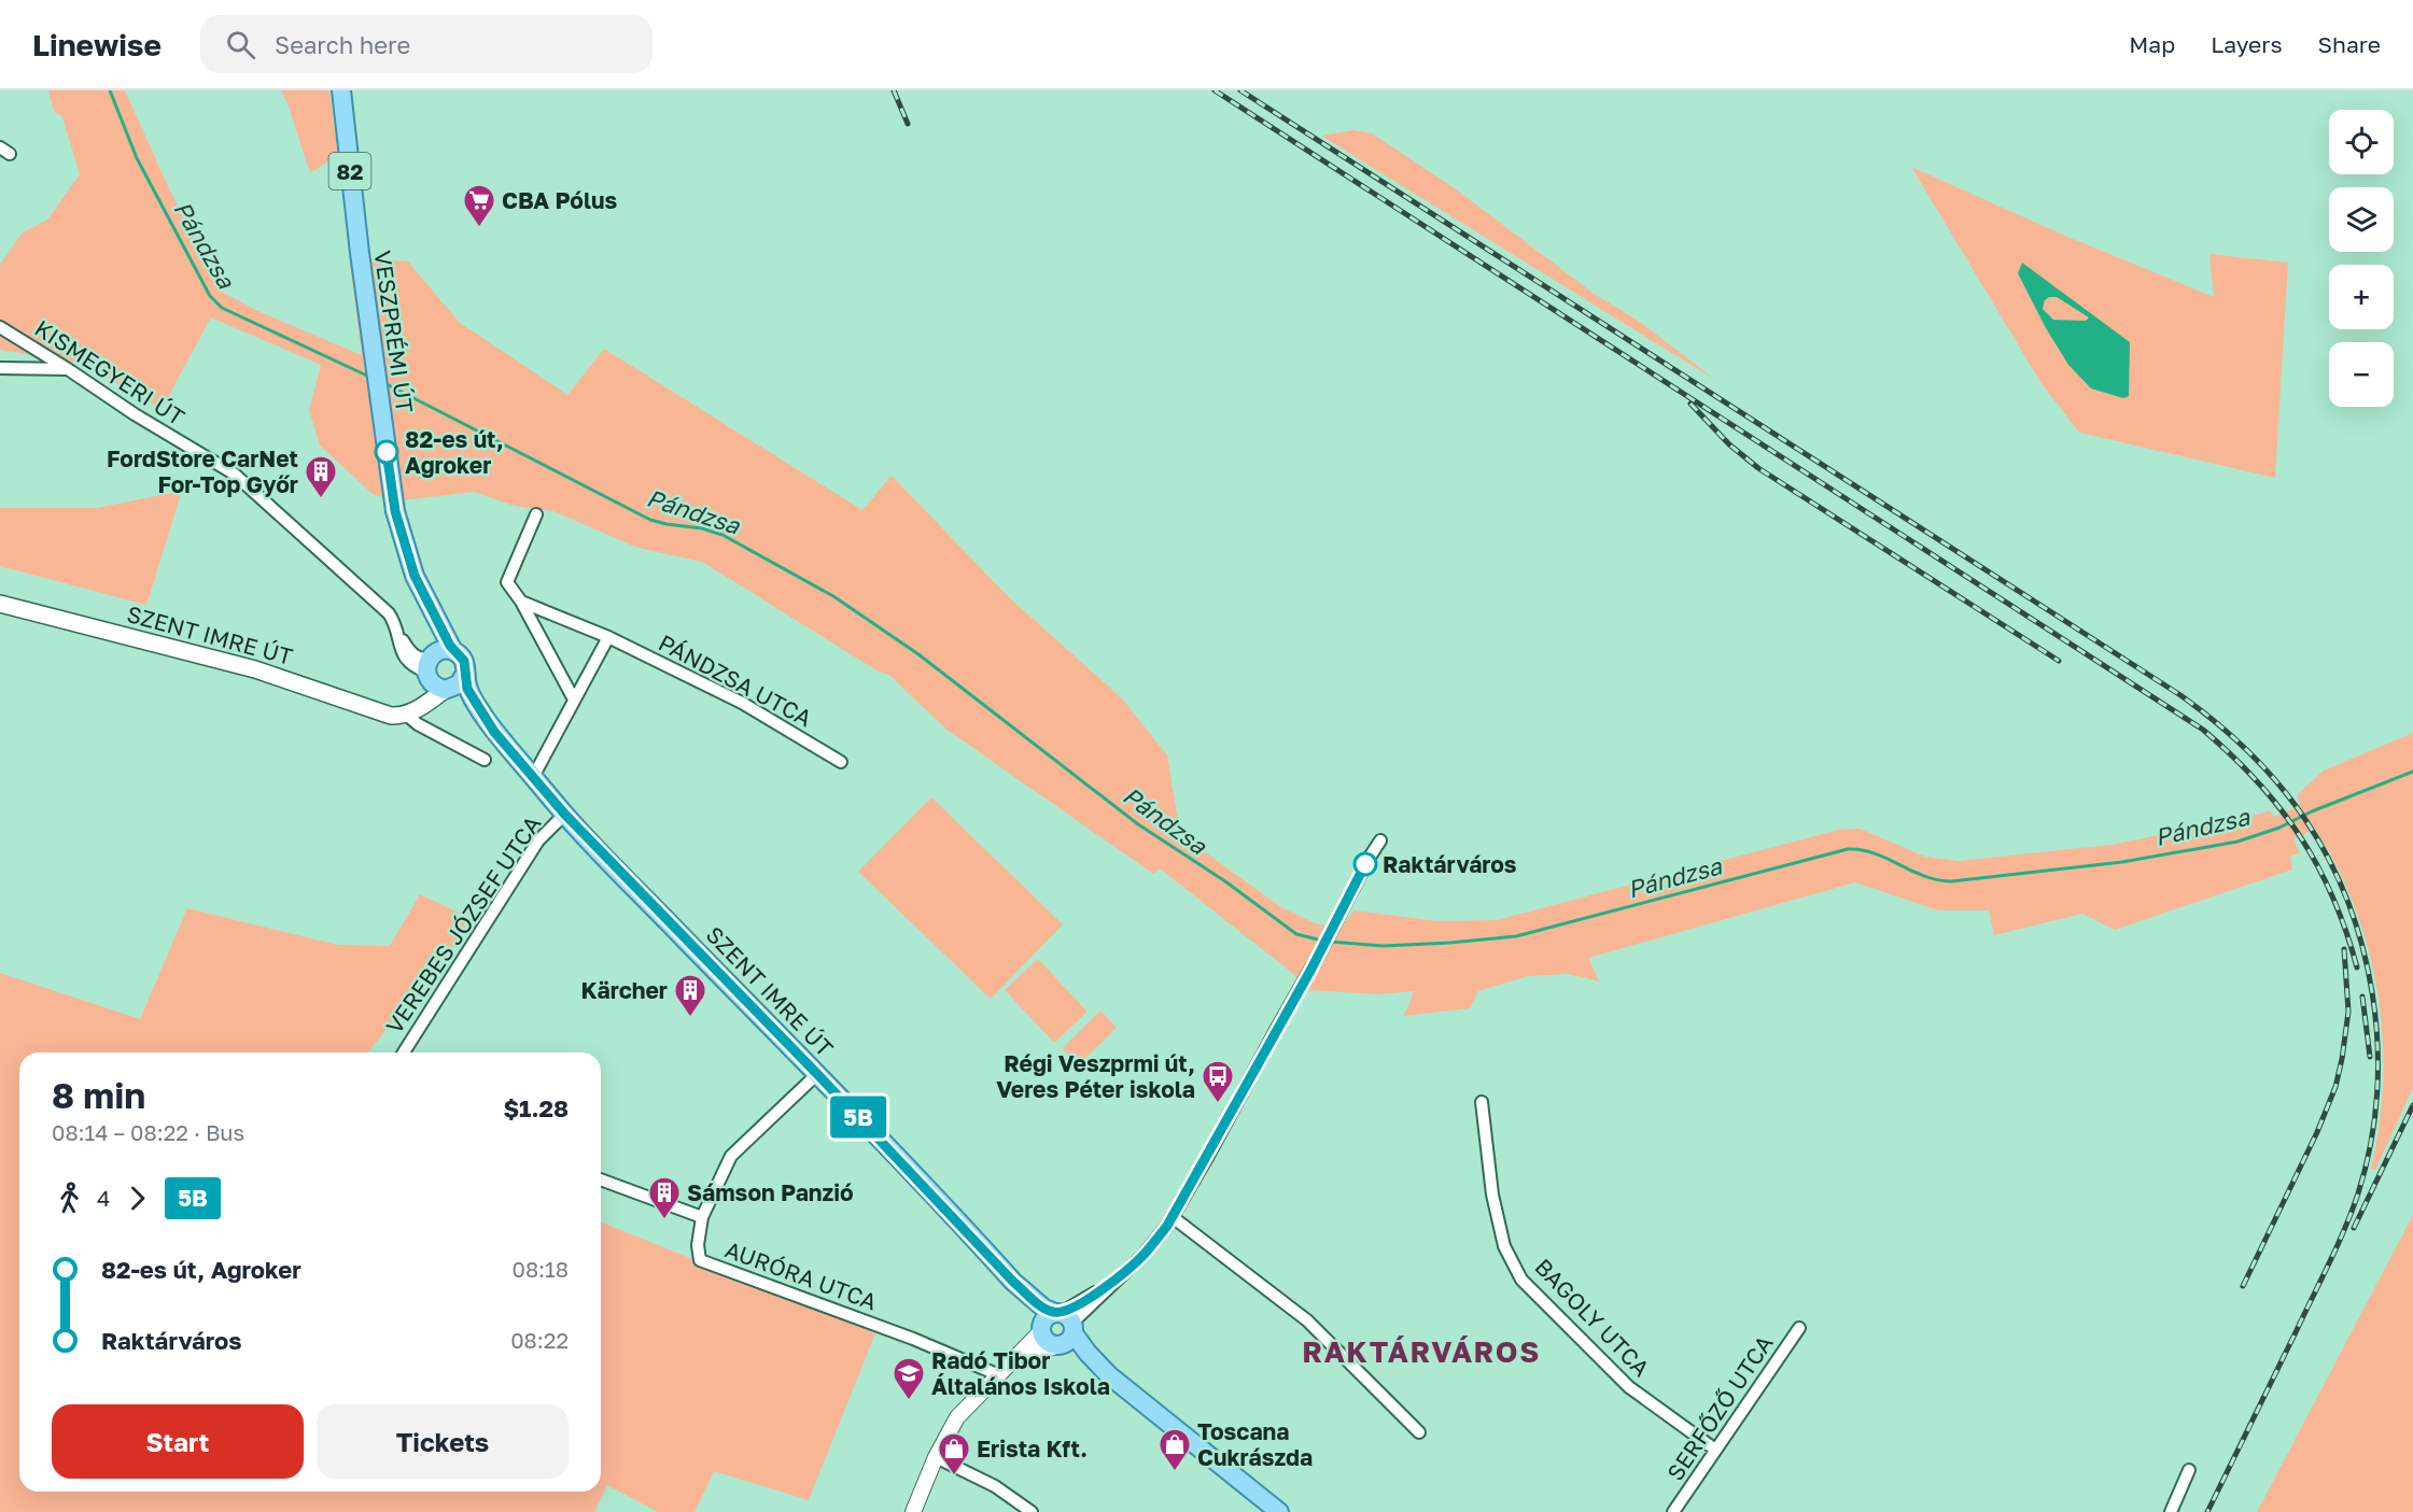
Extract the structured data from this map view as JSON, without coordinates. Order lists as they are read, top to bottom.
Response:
{
  "streets": {
    "main road": ["82", "VESZPRÉMI ÚT", "SZENT IMRE ÚT"],
    "street": [
      "KISMEGYERI ÚT",
      "PÁNDZSA UTCA",
      "VEREBES JÓZSEF UTCA",
      "AURÓRA UTCA",
      "BAGOLY UTCA",
      "SERFŐZŐ UTCA"
    ]
  },
  "crossings": [
    ["82", "VESZPRÉMI ÚT"],
    ["82", "SZENT IMRE ÚT"],
    ["VESZPRÉMI ÚT", "KISMEGYERI ÚT"],
    ["VESZPRÉMI ÚT", "SZENT IMRE ÚT"],
    ["KISMEGYERI ÚT", "SZENT IMRE ÚT"],
    ["SZENT IMRE ÚT", "VEREBES JÓZSEF UTCA"],
    ["BAGOLY UTCA", "SERFŐZŐ UTCA"]
  ],
  "districts": ["RAKTÁRVÁROS"],
  "water": ["Pándzsa"],
  "places": {
    "supermarket": ["CBA Pólus"],
    "other": ["82-es út, Agroker", "Raktárváros"],
    "building": ["FordStore CarNet For-Top Győr", "Kärcher", "Sámson Panzió"],
    "bus stop": ["Régi Veszprmi út, Veres Péter iskola"],
    "school or university": ["Radó Tibor Általános Iskola"],
    "shop": ["Toscana Cukrászda", "Erista Kft."]
  },
  "lines": ["bus line 5B"],
  "page": {
    "header": "Linewise",
    "search": "Search here",
    "nav": ["Map", "Layers", "Share"],
    "on_map": "5B",
    "map_buttons": ["+", "−"],
    "heading": ["8 min", "08:14 – 08:22 · Bus", "$1.28"],
    "legs": ["4", "5B"],
    "list": [
      {
        "name": "82-es út, Agroker",
        "value": "08:18"
      },
      {
        "name": "Raktárváros",
        "value": "08:22"
      }
    ],
    "buttons": ["Start", "Tickets"]
  }
}
